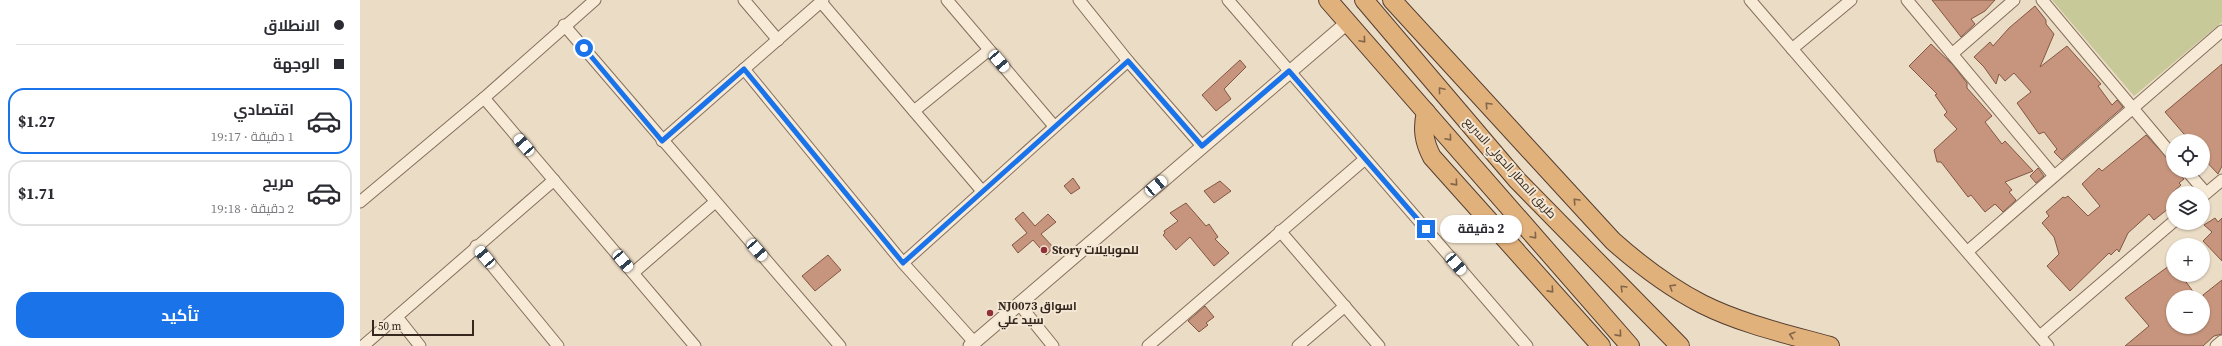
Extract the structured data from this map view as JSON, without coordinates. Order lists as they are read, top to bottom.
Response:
{
  "streets": {
    "highway": ["طريق المطار الحولي السريع"]
  },
  "places": ["Story للموبايلات", "NJ0073 اسواق سيد علي"],
  "scale_bar": "50 m",
  "page": {
    "banner": ["الانطلاق", "الوجهة"],
    "list": [
      {
        "name": "اقتصادي",
        "note": "1 دقيقة · 19:17",
        "value": "$1.27"
      },
      {
        "name": "مريح",
        "note": "2 دقيقة · 19:18",
        "value": "$1.71"
      }
    ],
    "map_buttons": ["+", "−"],
    "bubble": "2 دقيقة",
    "buttons": "تأكيد",
    "scale": "50 m"
  }
}
